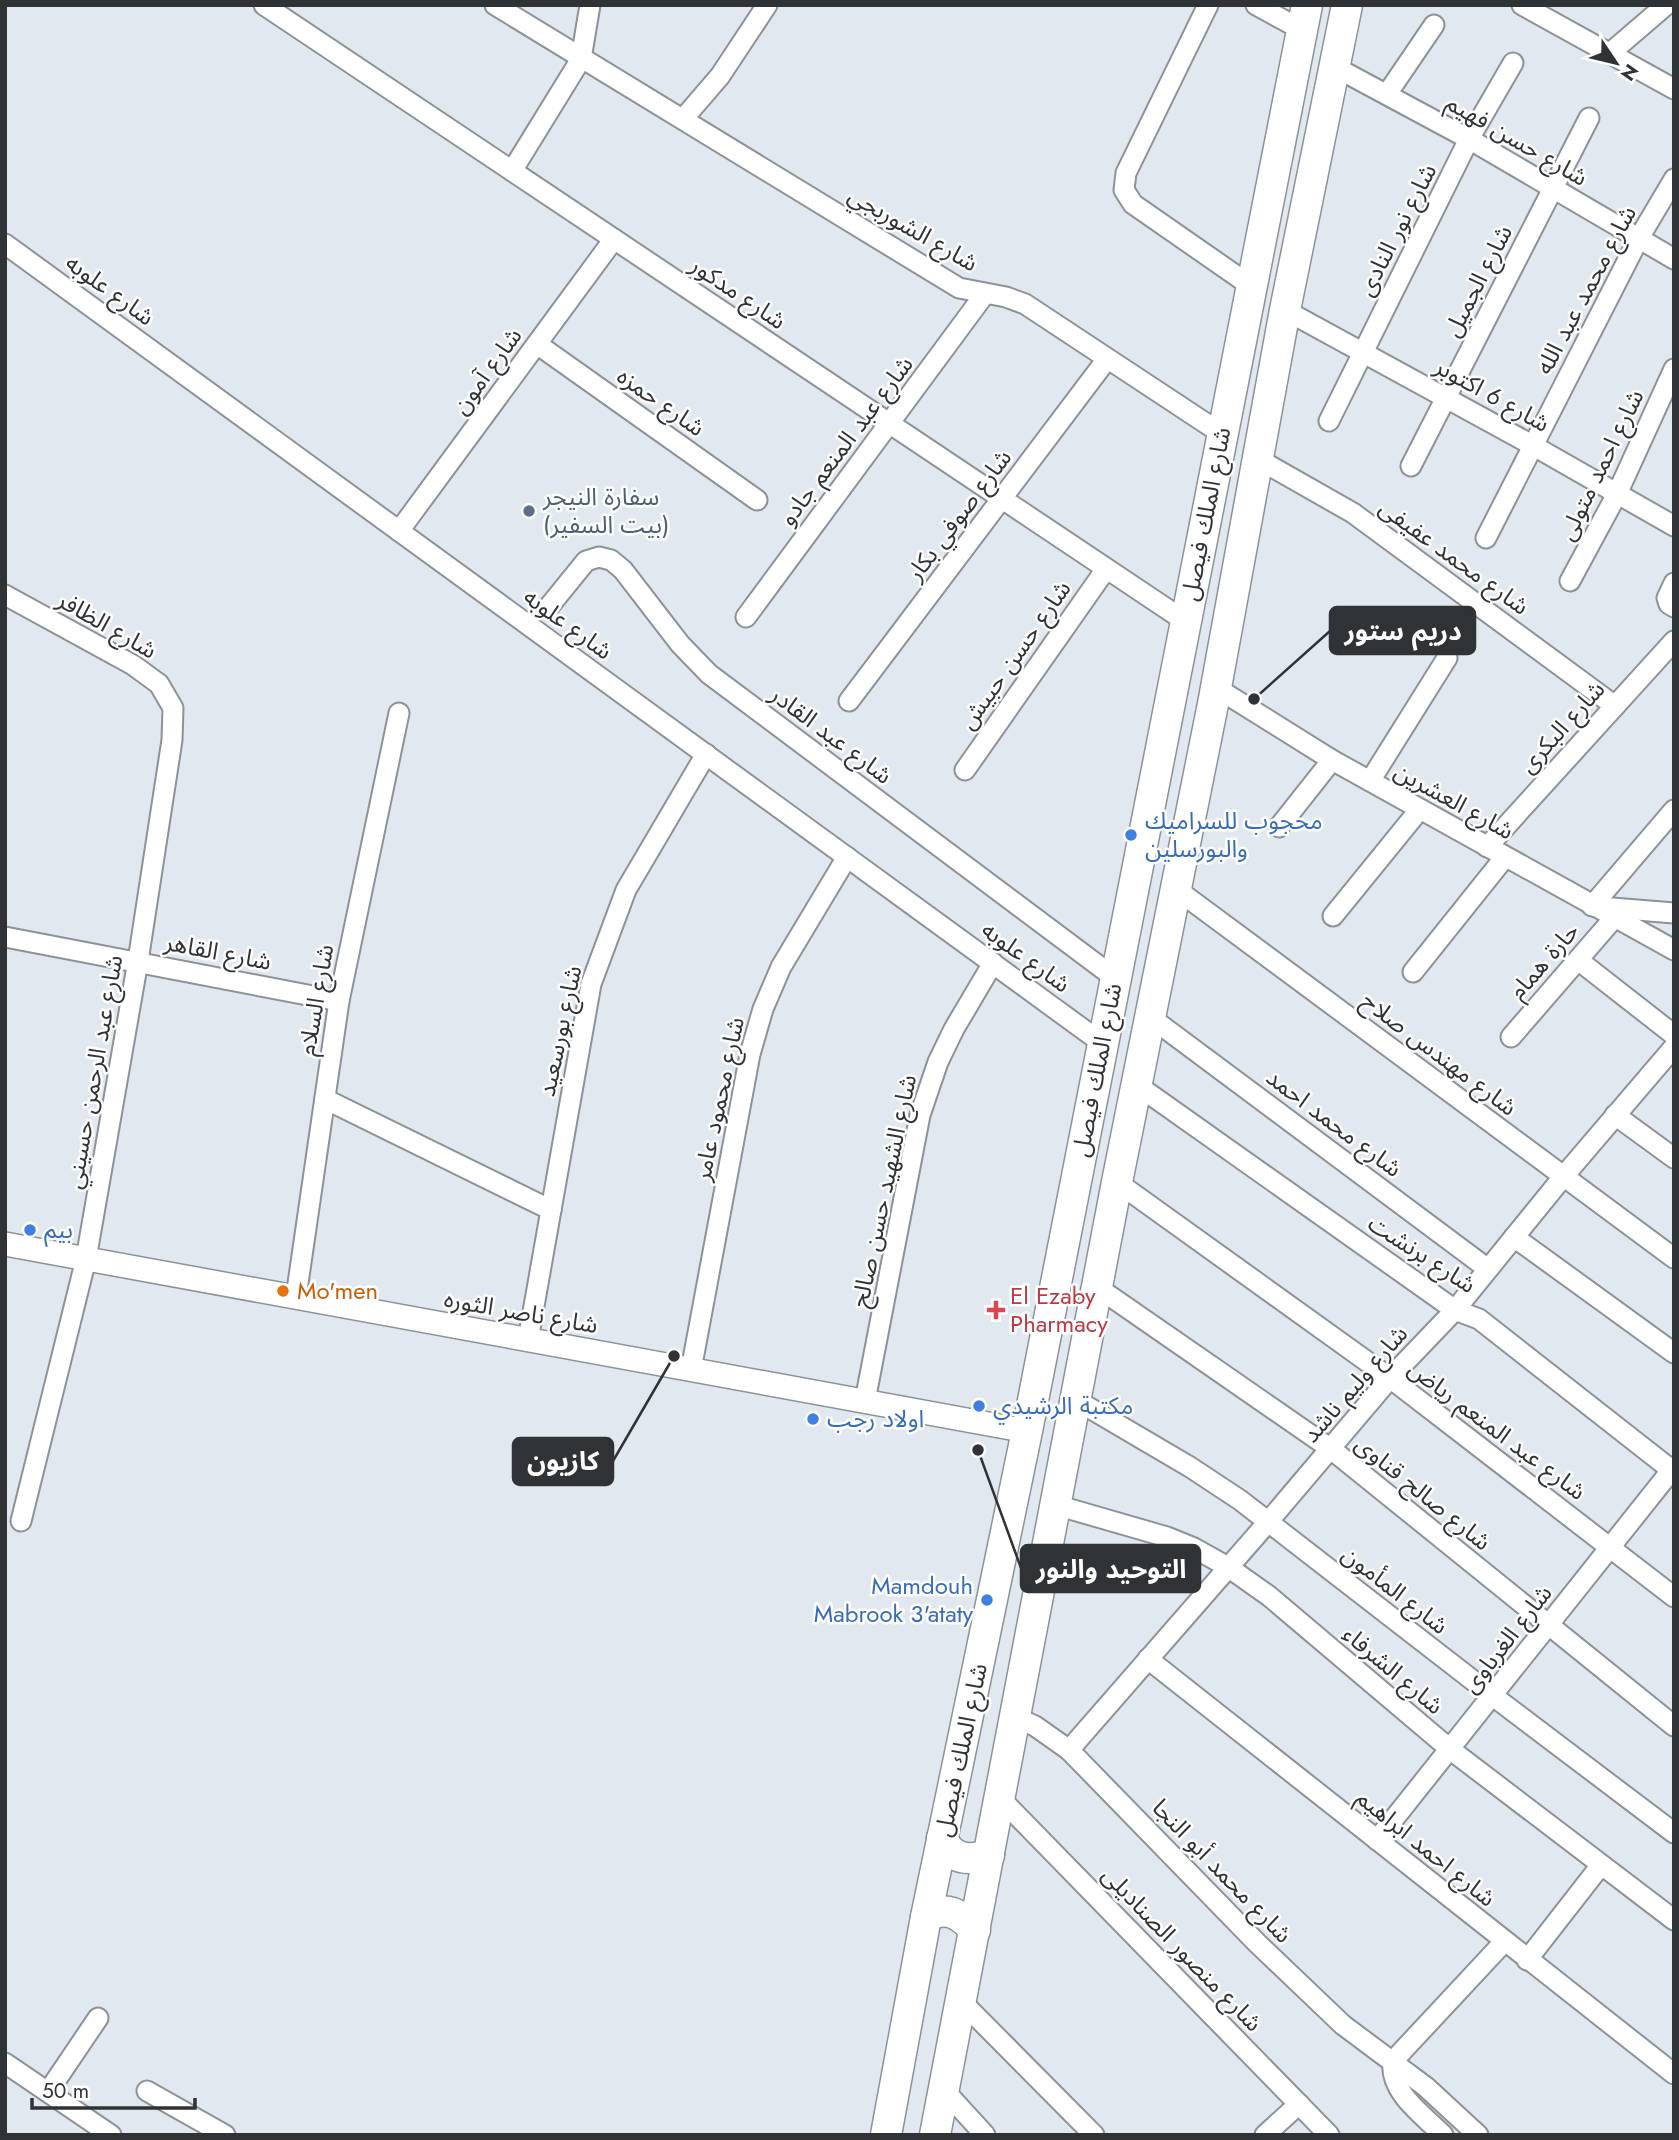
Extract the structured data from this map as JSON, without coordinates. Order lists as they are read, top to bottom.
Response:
{
  "streets": {
    "main road": ["شارع الملك فيصل"],
    "street": [
      "شارع حسن فهيم",
      "شارع الشوربجي",
      "شارع نور النادى",
      "شارع الجميل",
      "شارع علوبه",
      "شارع محمد عبد الله",
      "شارع مدكور",
      "شارع آمون",
      "شارع 6 اكتوبر",
      "شارع حمزه",
      "شارع عبد المنعم جادو",
      "شارع احمد متولى",
      "شارع صوفي بكار",
      "شارع محمد عفيفى",
      "شارع الظافر",
      "شارع حسن حبيش",
      "شارع البكرى",
      "شارع عبد القادر",
      "شارع العشرين",
      "شارع القاهر",
      "حارة همام",
      "شارع السلام",
      "شارع بورسعيد",
      "شارع مهندس صلاح",
      "شارع عبد الرحمن حسيني",
      "شارع محمود عامر",
      "شارع محمد احمد",
      "شارع الشهيد حسن صالح",
      "شارع برنشت",
      "شارع ناصر الثوره",
      "شارع وليم ناشد",
      "شارع عبد المنعم رياض",
      "شارع صالح قناوى",
      "شارع المأمون",
      "شارع الغرباوى",
      "شارع الشرفاء",
      "شارع احمد ابراهيم",
      "شارع محمد أبو النجا",
      "شارع منصور الصناديلى"
    ]
  },
  "crossings": [
    ["شارع حسن فهيم", "شارع نور النادى"],
    ["شارع حسن فهيم", "شارع الجميل"],
    ["شارع حسن فهيم", "شارع محمد عبد الله"],
    ["شارع حسن فهيم", "شارع الملك فيصل"],
    ["شارع الشوربجي", "شارع عبد المنعم جادو"],
    ["شارع الشوربجي", "شارع الملك فيصل"],
    ["شارع الشوربجي", "شارع صوفي بكار"],
    ["شارع نور النادى", "شارع 6 اكتوبر"],
    ["شارع الجميل", "شارع 6 اكتوبر"],
    ["شارع علوبه", "شارع آمون"],
    ["شارع علوبه", "شارع الملك فيصل"],
    ["شارع علوبه", "شارع بورسعيد"],
    ["شارع علوبه", "شارع محمود عامر"],
    ["شارع علوبه", "شارع الشهيد حسن صالح"],
    ["شارع محمد عبد الله", "شارع 6 اكتوبر"],
    ["شارع مدكور", "شارع آمون"],
    ["شارع مدكور", "شارع عبد المنعم جادو"],
    ["شارع مدكور", "شارع الملك فيصل"],
    ["شارع مدكور", "شارع صوفي بكار"],
    ["شارع مدكور", "شارع حسن حبيش"],
    ["شارع آمون", "شارع حمزه"],
    ["شارع 6 اكتوبر", "شارع احمد متولى"],
    ["شارع 6 اكتوبر", "شارع الملك فيصل"],
    ["شارع الملك فيصل", "شارع محمد عفيفى"],
    ["شارع الملك فيصل", "شارع عبد القادر"],
    ["شارع الملك فيصل", "شارع العشرين"],
    ["شارع الملك فيصل", "شارع مهندس صلاح"],
    ["شارع الملك فيصل", "شارع محمد احمد"],
    ["شارع الملك فيصل", "شارع برنشت"],
    ["شارع الملك فيصل", "شارع ناصر الثوره"],
    ["شارع الملك فيصل", "شارع عبد المنعم رياض"],
    ["شارع الملك فيصل", "شارع صالح قناوى"],
    ["شارع الملك فيصل", "شارع المأمون"],
    ["شارع الملك فيصل", "شارع الشرفاء"],
    ["شارع الملك فيصل", "شارع محمد أبو النجا"],
    ["شارع الملك فيصل", "شارع منصور الصناديلى"],
    ["شارع محمد عفيفى", "شارع البكرى"],
    ["شارع الظافر", "شارع عبد الرحمن حسيني"],
    ["شارع البكرى", "شارع العشرين"],
    ["شارع العشرين", "حارة همام"],
    ["شارع القاهر", "شارع السلام"],
    ["شارع القاهر", "شارع عبد الرحمن حسيني"],
    ["شارع السلام", "شارع ناصر الثوره"],
    ["شارع بورسعيد", "شارع ناصر الثوره"],
    ["شارع مهندس صلاح", "شارع وليم ناشد"],
    ["شارع عبد الرحمن حسيني", "شارع ناصر الثوره"],
    ["شارع محمود عامر", "شارع ناصر الثوره"],
    ["شارع محمد احمد", "شارع وليم ناشد"],
    ["شارع الشهيد حسن صالح", "شارع ناصر الثوره"],
    ["شارع برنشت", "شارع وليم ناشد"],
    ["شارع برنشت", "شارع الغرباوى"],
    ["شارع وليم ناشد", "شارع عبد المنعم رياض"],
    ["شارع وليم ناشد", "شارع صالح قناوى"],
    ["شارع وليم ناشد", "شارع المأمون"],
    ["شارع وليم ناشد", "شارع الشرفاء"],
    ["شارع وليم ناشد", "شارع احمد ابراهيم"],
    ["شارع وليم ناشد", "شارع محمد أبو النجا"],
    ["شارع عبد المنعم رياض", "شارع الغرباوى"],
    ["شارع صالح قناوى", "شارع الغرباوى"],
    ["شارع المأمون", "شارع الغرباوى"],
    ["شارع الغرباوى", "شارع الشرفاء"],
    ["شارع الغرباوى", "شارع احمد ابراهيم"]
  ],
  "places": {
    "other": [
      "سفارة النيجر (بيت السفير)",
      "دريم ستور",
      "محجوب للسراميك والبورسلين",
      "بيم",
      "Mo'men",
      "كازيون",
      "مكتبة الرشيدي",
      "اولاد رجب",
      "التوحيد والنور",
      "Mamdouh Mabrook 3'ataty"
    ],
    "health": ["El Ezaby Pharmacy"]
  },
  "scale_bar": "50 m",
  "north": "bottom right"
}
